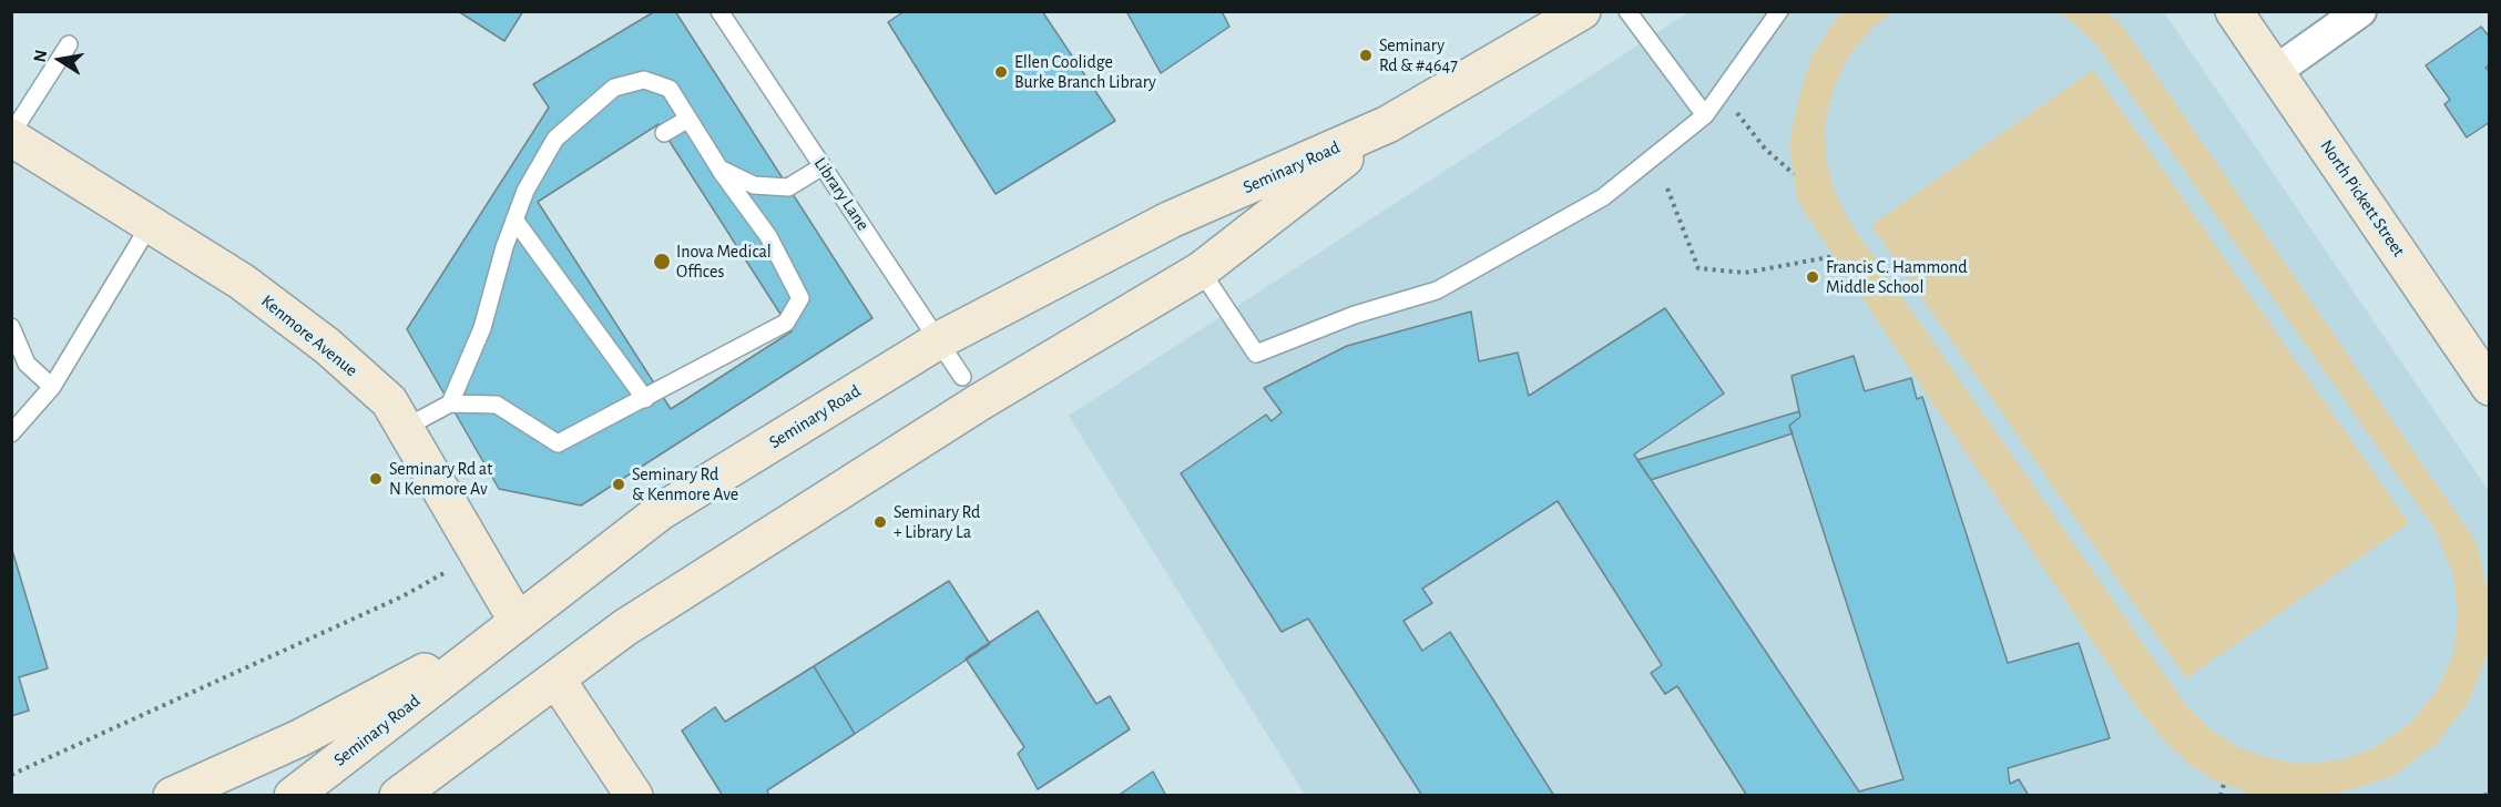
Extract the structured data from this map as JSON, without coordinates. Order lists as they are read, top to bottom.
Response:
{
  "streets": {
    "main road": ["Seminary Road", "North Pickett Street", "Kenmore Avenue"],
    "lane": ["Library Lane"]
  },
  "crossings": [
    ["Seminary Road", "Library Lane"],
    ["Seminary Road", "Kenmore Avenue"]
  ],
  "places": [
    "Seminary Rd & #4647",
    "Ellen Coolidge Burke Branch Library",
    "Inova Medical Offices",
    "Francis C. Hammond Middle School",
    "Seminary Rd at N Kenmore Av",
    "Seminary Rd & Kenmore Ave",
    "Seminary Rd + Library La"
  ],
  "north": "left"
}
